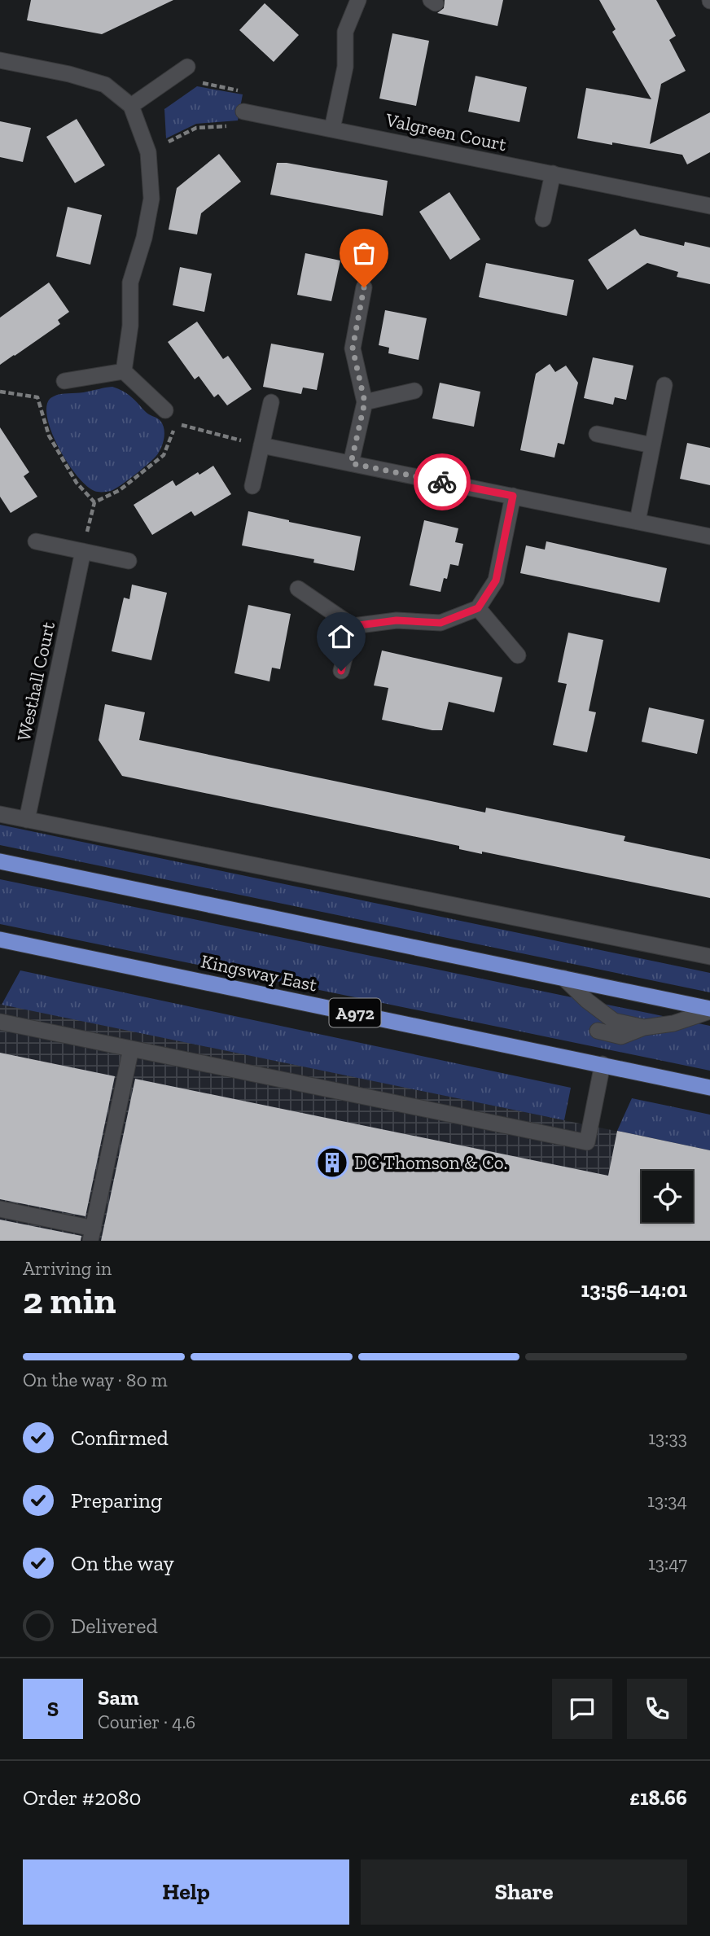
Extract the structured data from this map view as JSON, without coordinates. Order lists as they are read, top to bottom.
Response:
{
  "streets": {
    "highway": ["Kingsway East", "A972"],
    "street": ["Valgreen Court", "Westhall Court"]
  },
  "places": {
    "building": ["DC Thomson & Co."]
  },
  "page": {
    "heading": ["2 min", "Arriving in", "13:56–14:01"],
    "panel": [
      "Sam",
      "Courier · 4.6",
      "Order #2080",
      "£18.66"
    ],
    "bar": "On the way · 80 m",
    "list": [
      ["Confirmed", "13:33"],
      ["Preparing", "13:34"],
      ["On the way", "13:47"],
      "Delivered"
    ],
    "round": "S",
    "buttons": ["Help", "Share"]
  }
}
